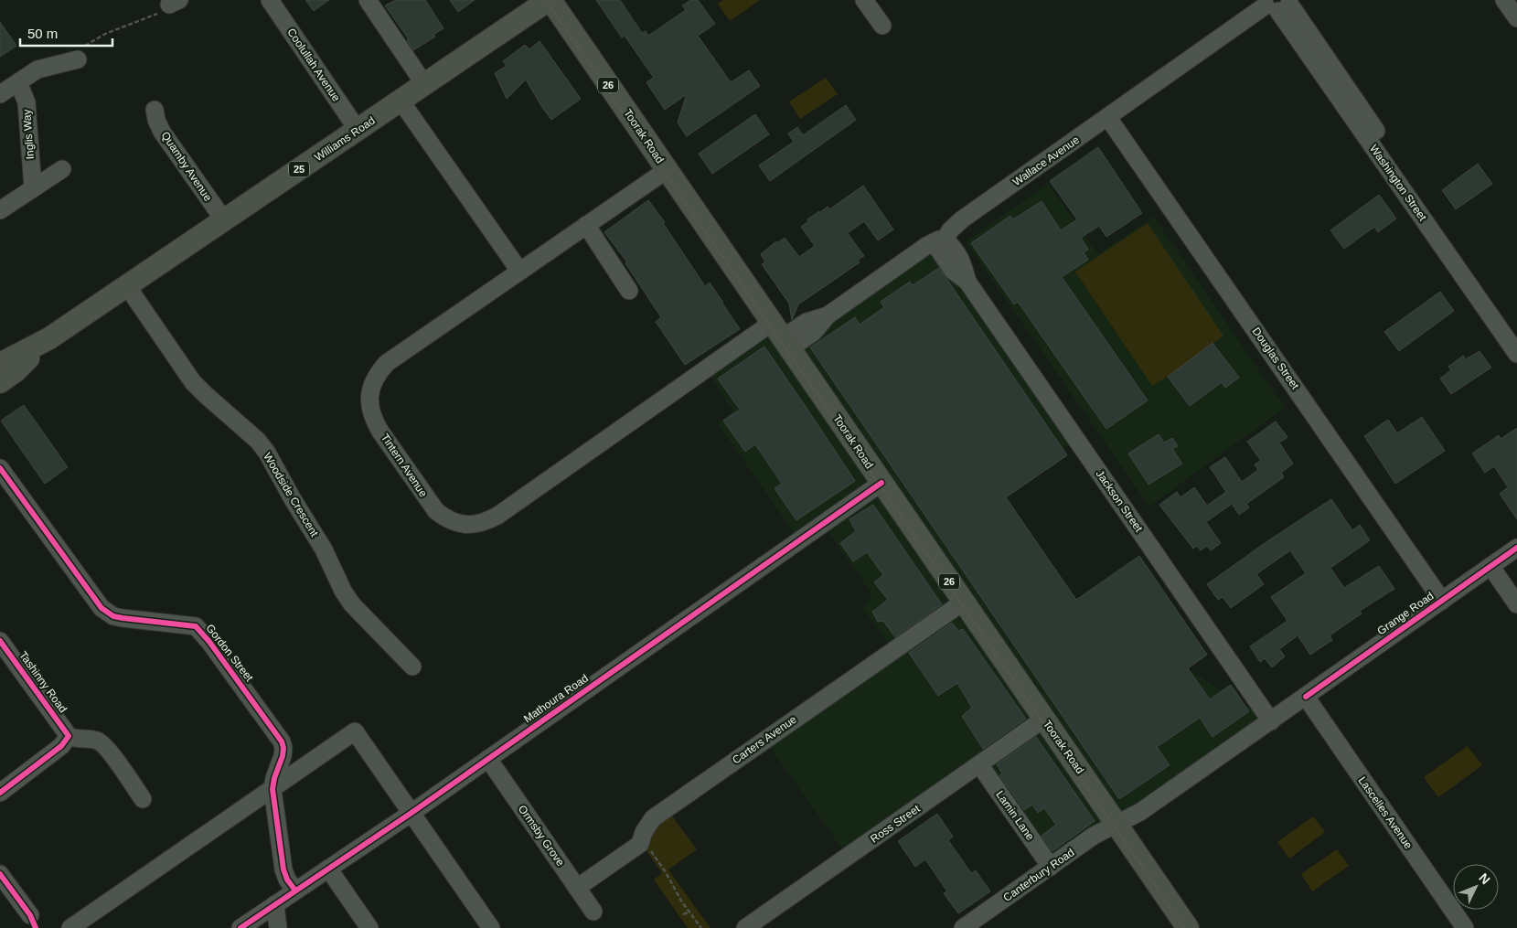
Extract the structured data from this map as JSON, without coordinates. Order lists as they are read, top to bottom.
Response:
{
  "streets": {
    "main road": [
      "26",
      "Toorak Road",
      "Williams Road",
      "25"
    ],
    "street": [
      "Coolullah Avenue",
      "Inglis Way",
      "Wallace Avenue",
      "Quamby Avenue",
      "Washington Street",
      "Douglas Street",
      "Tintern Avenue",
      "Woodside Crescent",
      "Jackson Street",
      "Grange Road",
      "Gordon Street",
      "Tashinny Road",
      "Mathoura Road",
      "Carters Avenue",
      "Lascelles Avenue",
      "Lamin Lane",
      "Ross Street",
      "Ormsby Grove",
      "Canterbury Road"
    ]
  },
  "crossings": [
    ["Coolullah Avenue", "Williams Road"],
    ["Toorak Road", "Williams Road"],
    ["Toorak Road", "Wallace Avenue"],
    ["Toorak Road", "Tintern Avenue"],
    ["Toorak Road", "Grange Road"],
    ["Toorak Road", "Mathoura Road"],
    ["Toorak Road", "Carters Avenue"],
    ["Toorak Road", "Ross Street"],
    ["Toorak Road", "Canterbury Road"],
    ["Williams Road", "Quamby Avenue"],
    ["Williams Road", "Woodside Crescent"],
    ["Wallace Avenue", "Washington Street"],
    ["Wallace Avenue", "Douglas Street"],
    ["Wallace Avenue", "Tintern Avenue"],
    ["Wallace Avenue", "Jackson Street"],
    ["Douglas Street", "Grange Road"],
    ["Jackson Street", "Grange Road"],
    ["Grange Road", "Lascelles Avenue"],
    ["Grange Road", "Canterbury Road"],
    ["Gordon Street", "Mathoura Road"],
    ["Mathoura Road", "Ormsby Grove"],
    ["Carters Avenue", "Ormsby Grove"],
    ["Lamin Lane", "Ross Street"],
    ["Lamin Lane", "Canterbury Road"]
  ],
  "scale_bar": "50 m",
  "north": "top right"
}
